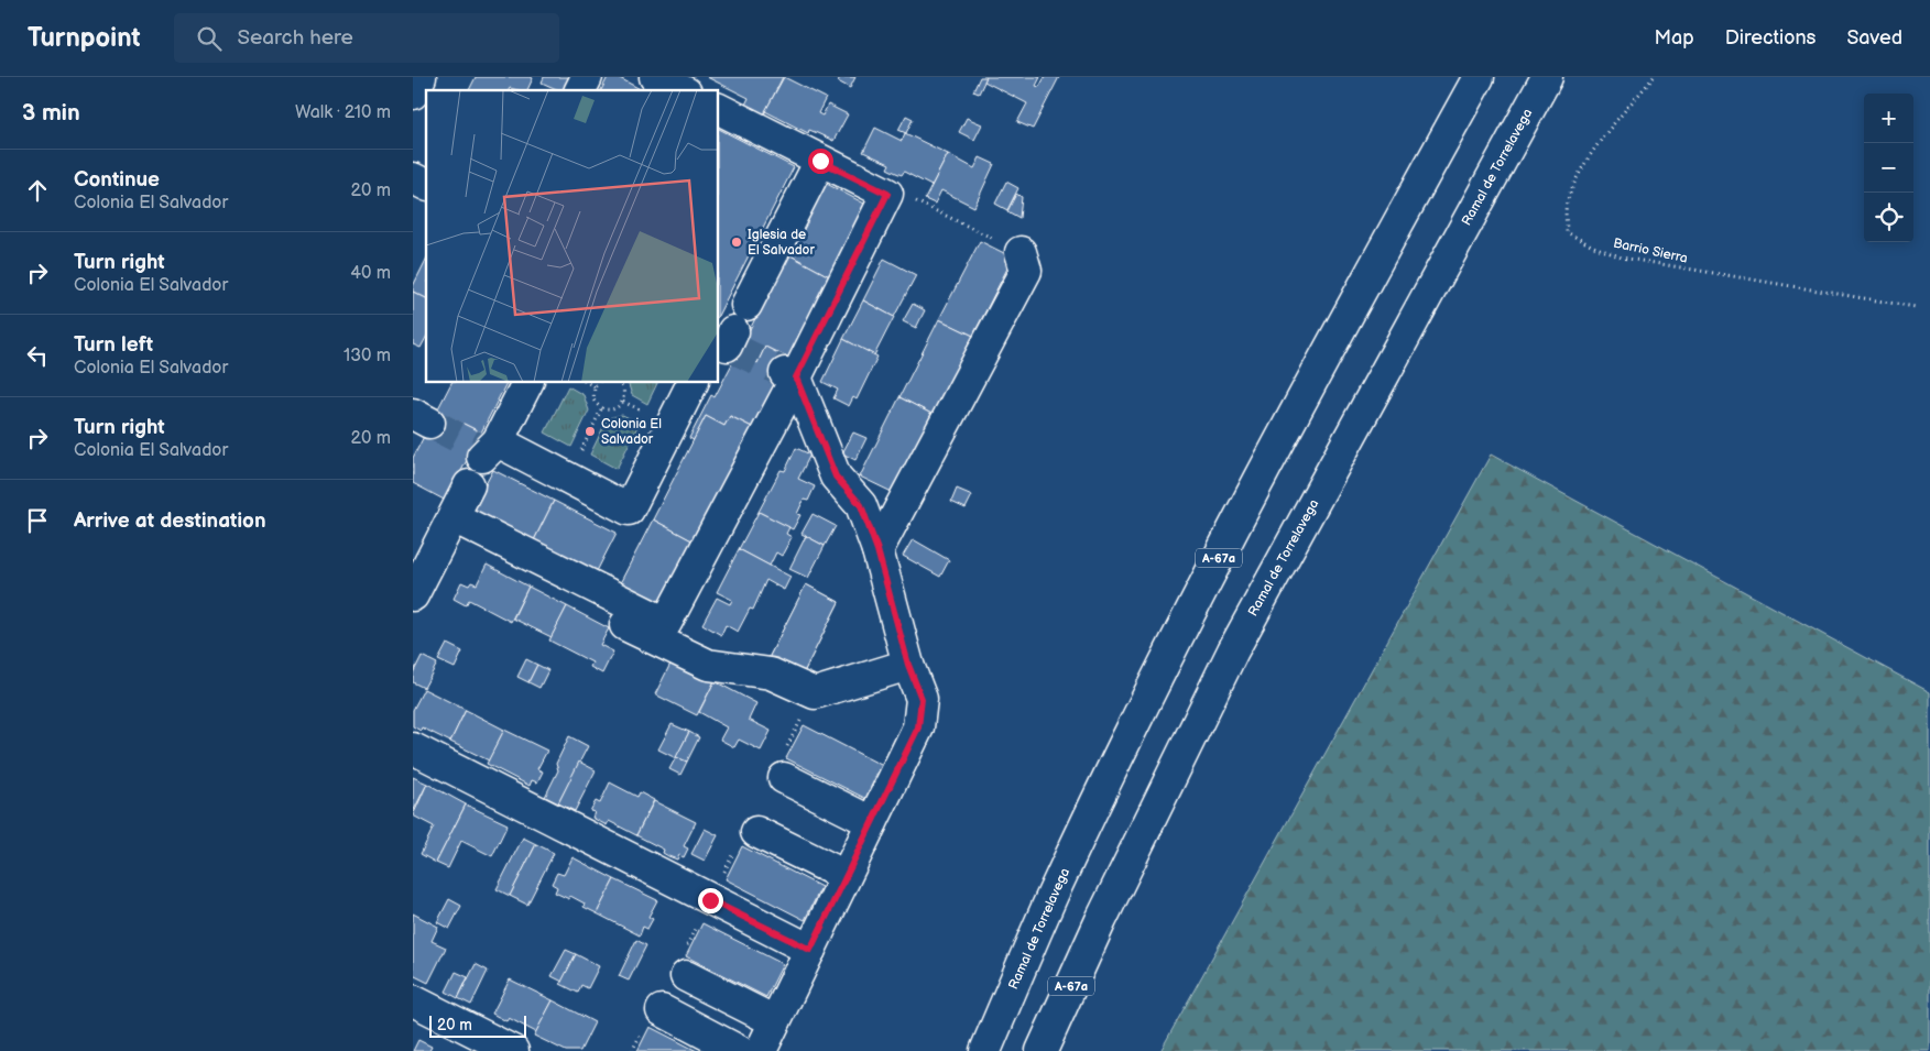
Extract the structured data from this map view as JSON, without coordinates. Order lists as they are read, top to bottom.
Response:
{
  "streets": {
    "main road": ["Ramal de Torrelavega", "A-67a"],
    "path": ["Barrio Sierra"]
  },
  "places": ["Iglesia de El Salvador", "Colonia El Salvador"],
  "scale_bar": "20 m",
  "page": {
    "header": "Turnpoint",
    "search": "Search here",
    "nav": ["Map", "Directions", "Saved"],
    "heading": ["3 min", "Walk · 210 m"],
    "map_buttons": ["+", "−"],
    "list": [
      ["Continue", "Colonia El Salvador", "20 m"],
      ["Turn right", "Colonia El Salvador", "40 m"],
      ["Turn left", "Colonia El Salvador", "130 m"],
      ["Turn right", "Colonia El Salvador", "20 m"],
      "Arrive at destination"
    ],
    "scale": "20 m"
  }
}
